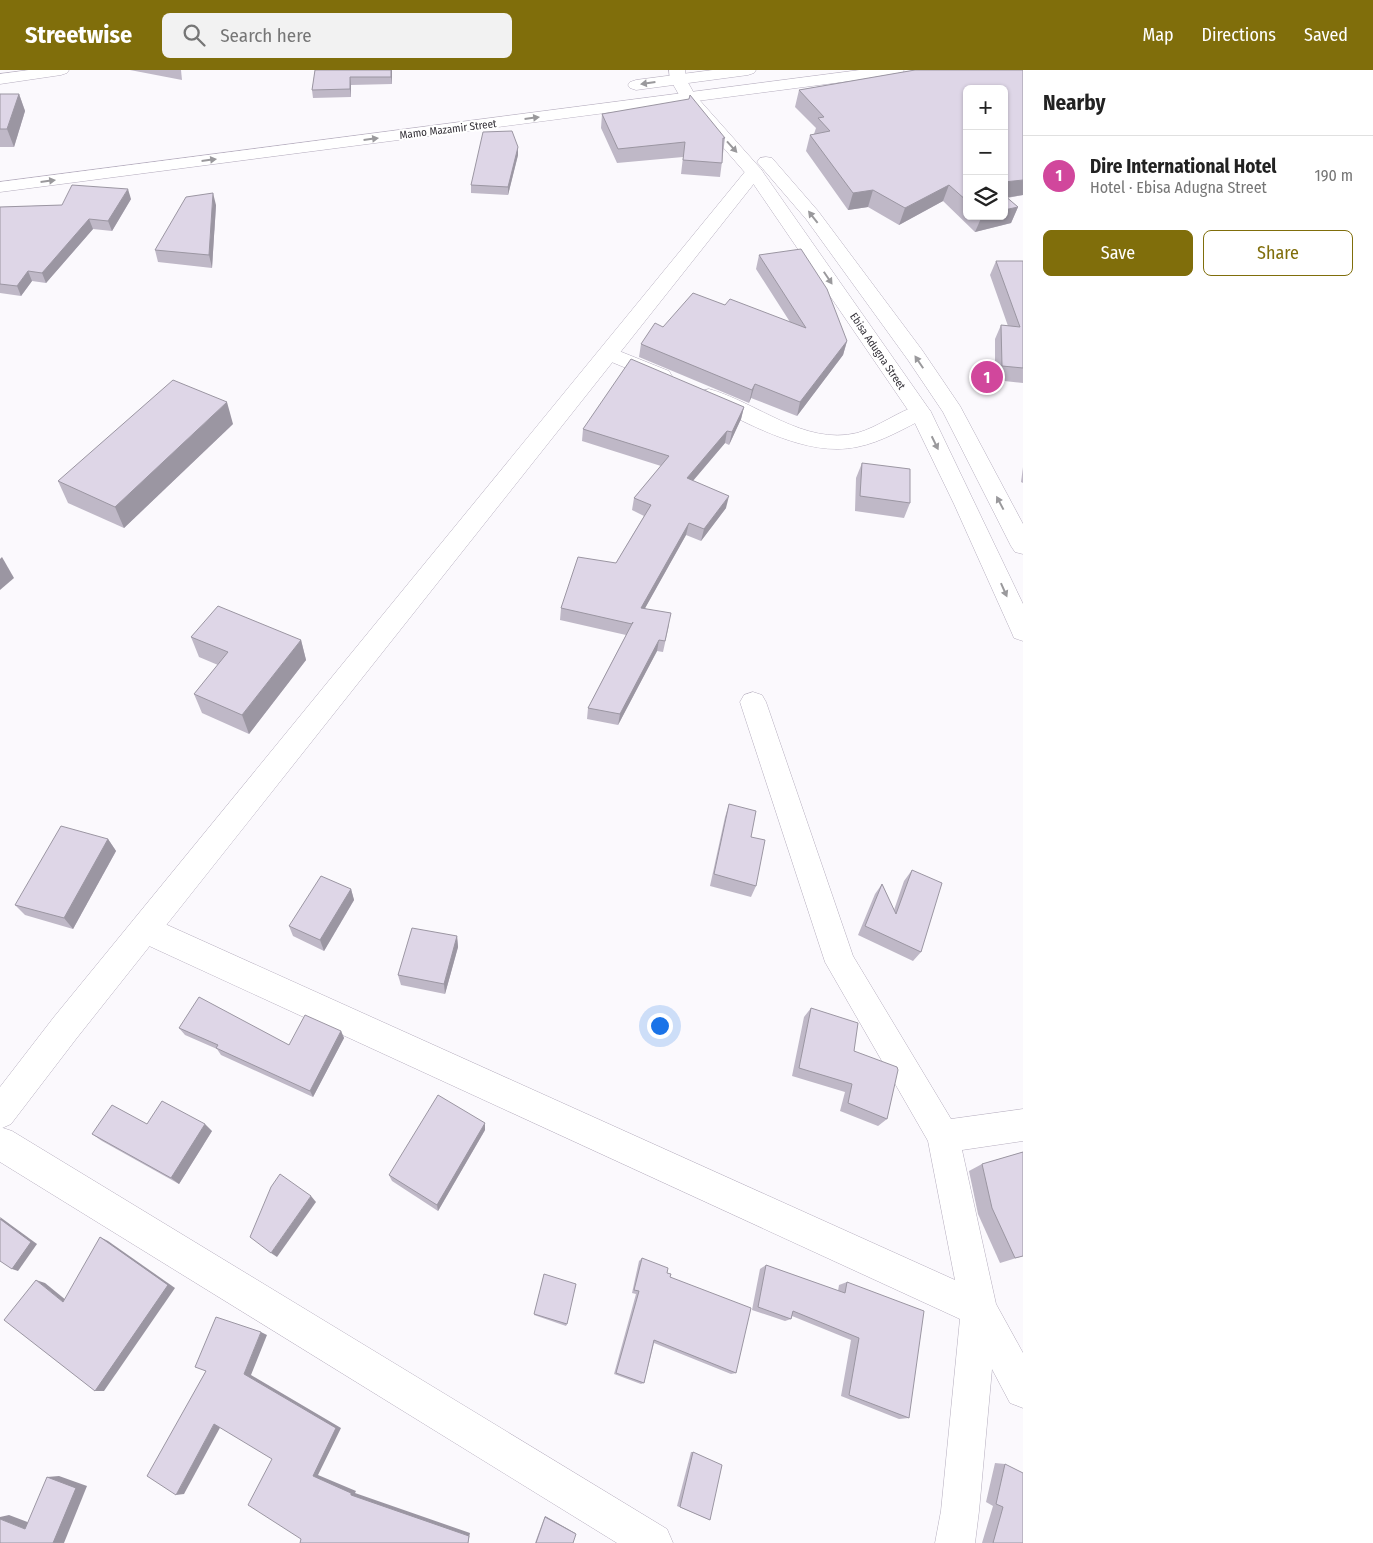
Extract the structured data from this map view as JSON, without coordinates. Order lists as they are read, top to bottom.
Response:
{
  "streets": {
    "street": ["Mamo Mazamir Street", "Ebisa Adugna Street"]
  },
  "crossings": [
    ["Mamo Mazamir Street", "Ebisa Adugna Street"]
  ],
  "one_way": ["Mamo Mazamir Street"],
  "page": {
    "header": "Streetwise",
    "search": "Search here",
    "nav": ["Map", "Directions", "Saved"],
    "heading": "Nearby",
    "map_buttons": ["+", "−"],
    "list": [
      {
        "mark": "1",
        "name": "Dire International Hotel",
        "note": "Hotel · Ebisa Adugna Street",
        "value": "190 m"
      }
    ],
    "buttons": ["Save", "Share"],
    "pins": "1"
  }
}
